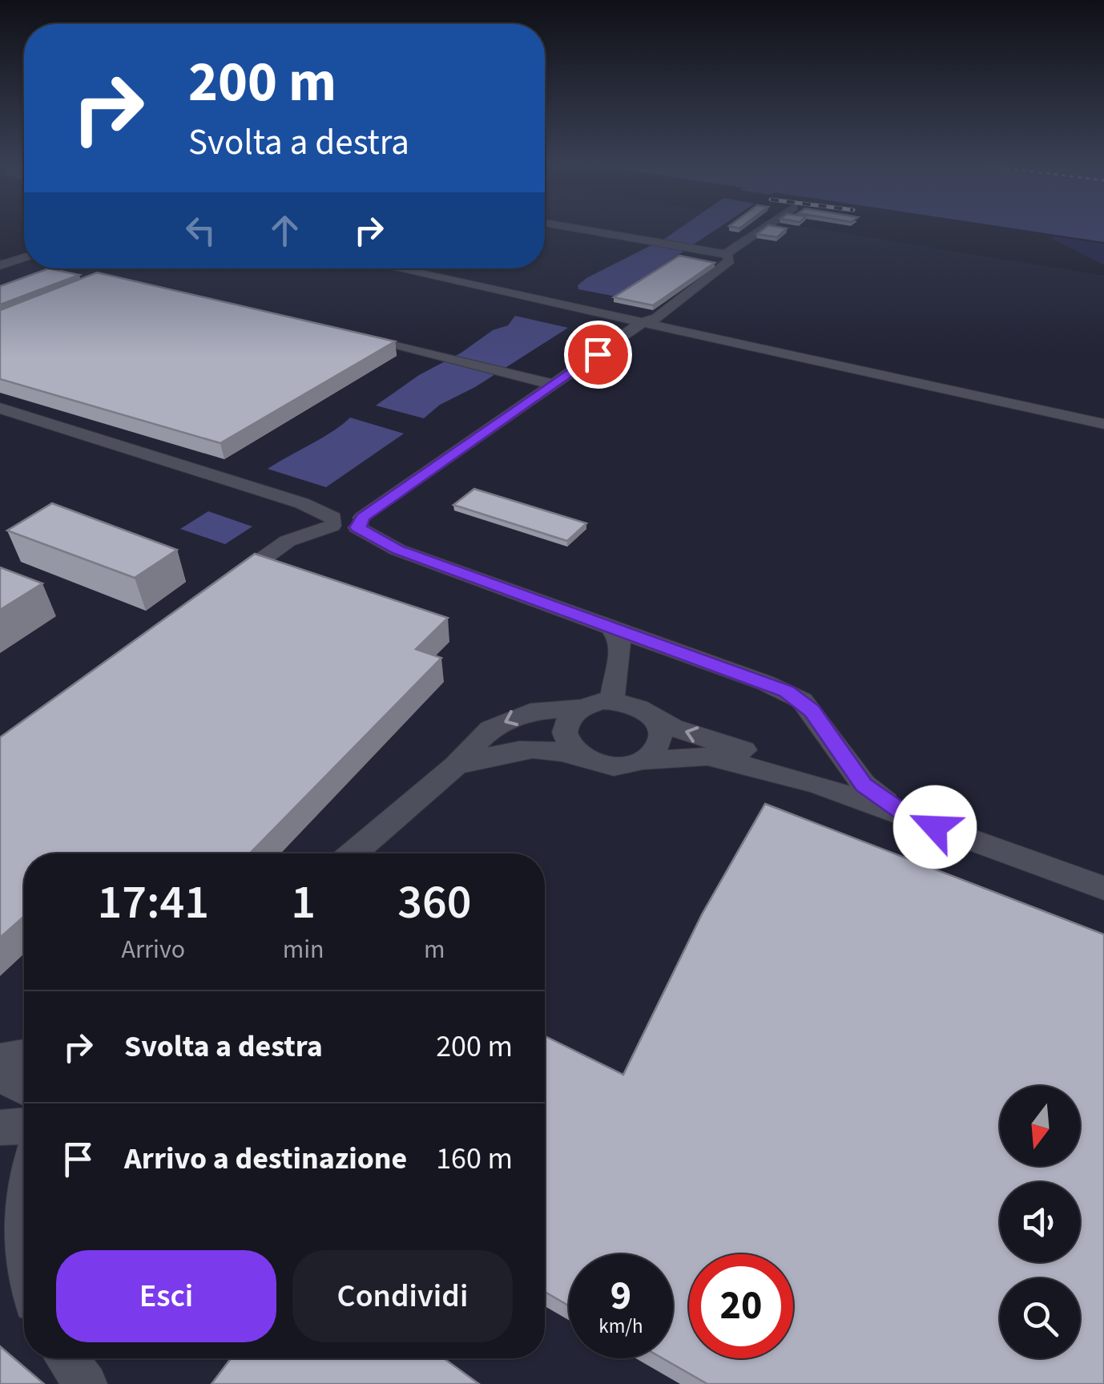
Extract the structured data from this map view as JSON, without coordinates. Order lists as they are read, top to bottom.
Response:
{
  "north": "bottom",
  "page": {
    "turn": ["200 m", "Svolta a destra"],
    "eta": [
      "17:41",
      "Arrivo",
      "1",
      "min",
      "360",
      "m"
    ],
    "list": [
      {
        "name": "Svolta a destra",
        "value": "200 m"
      },
      {
        "name": "Arrivo a destinazione",
        "value": "160 m"
      }
    ],
    "buttons": ["Esci", "Condividi"],
    "speed": "9 km/h",
    "limit": "20"
  }
}
